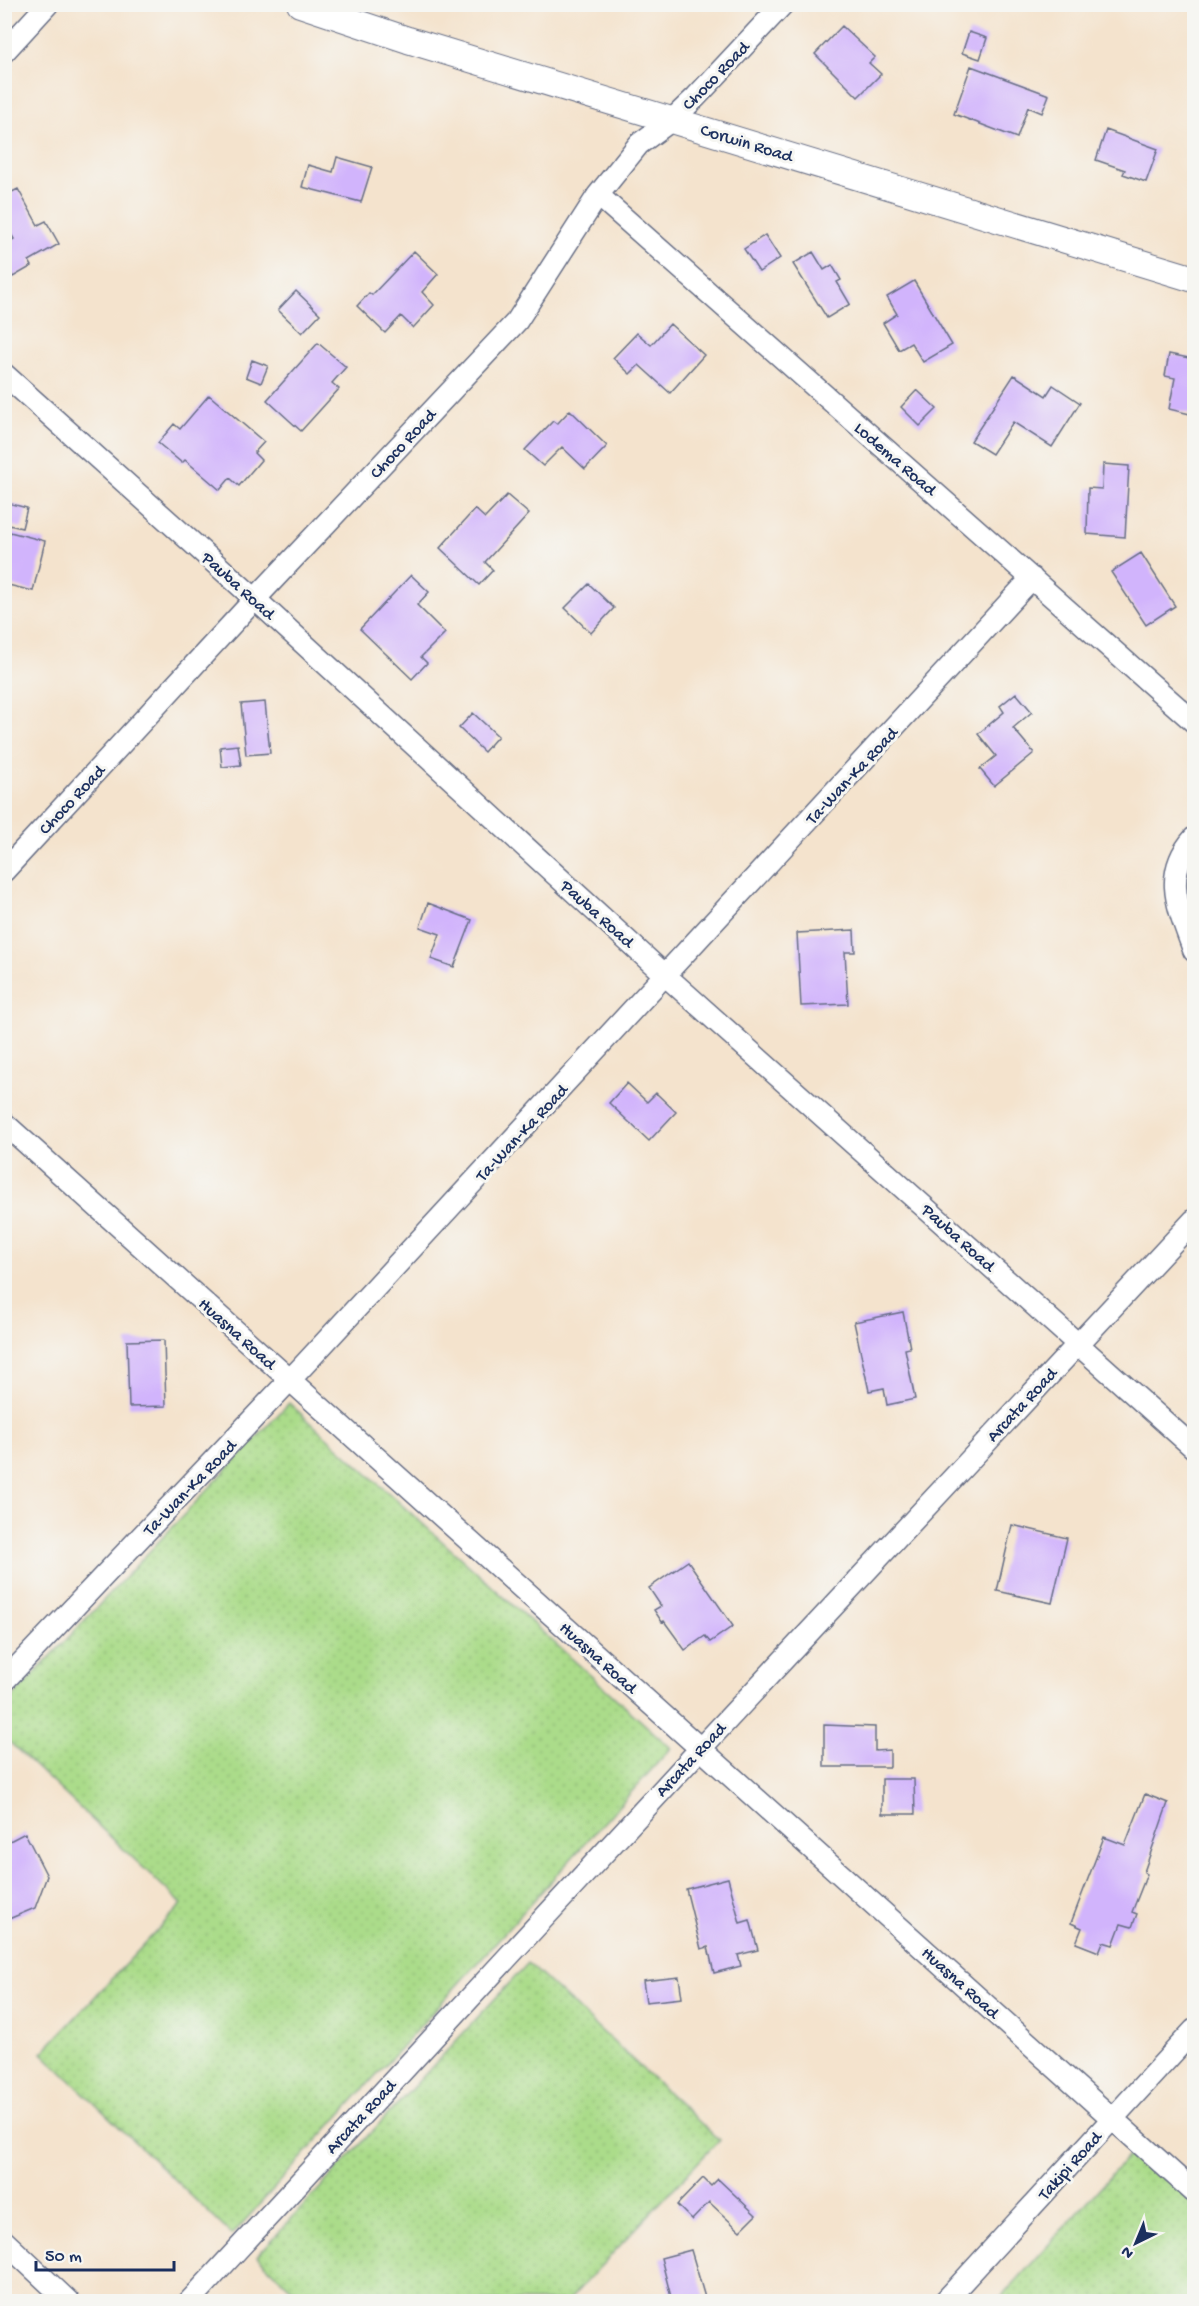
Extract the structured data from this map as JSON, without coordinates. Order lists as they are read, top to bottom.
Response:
{
  "streets": {
    "main road": ["Corwin Road"],
    "street": [
      "Choco Road",
      "Lodema Road",
      "Pauba Road",
      "Ta-Wan-Ka Road",
      "Huasna Road",
      "Arcata Road",
      "Takipi Road"
    ]
  },
  "crossings": [
    ["Choco Road", "Corwin Road"],
    ["Choco Road", "Lodema Road"],
    ["Choco Road", "Pauba Road"],
    ["Lodema Road", "Ta-Wan-Ka Road"],
    ["Pauba Road", "Ta-Wan-Ka Road"],
    ["Pauba Road", "Arcata Road"],
    ["Ta-Wan-Ka Road", "Huasna Road"],
    ["Huasna Road", "Arcata Road"],
    ["Huasna Road", "Takipi Road"]
  ],
  "scale_bar": "50 m",
  "north": "bottom left"
}
